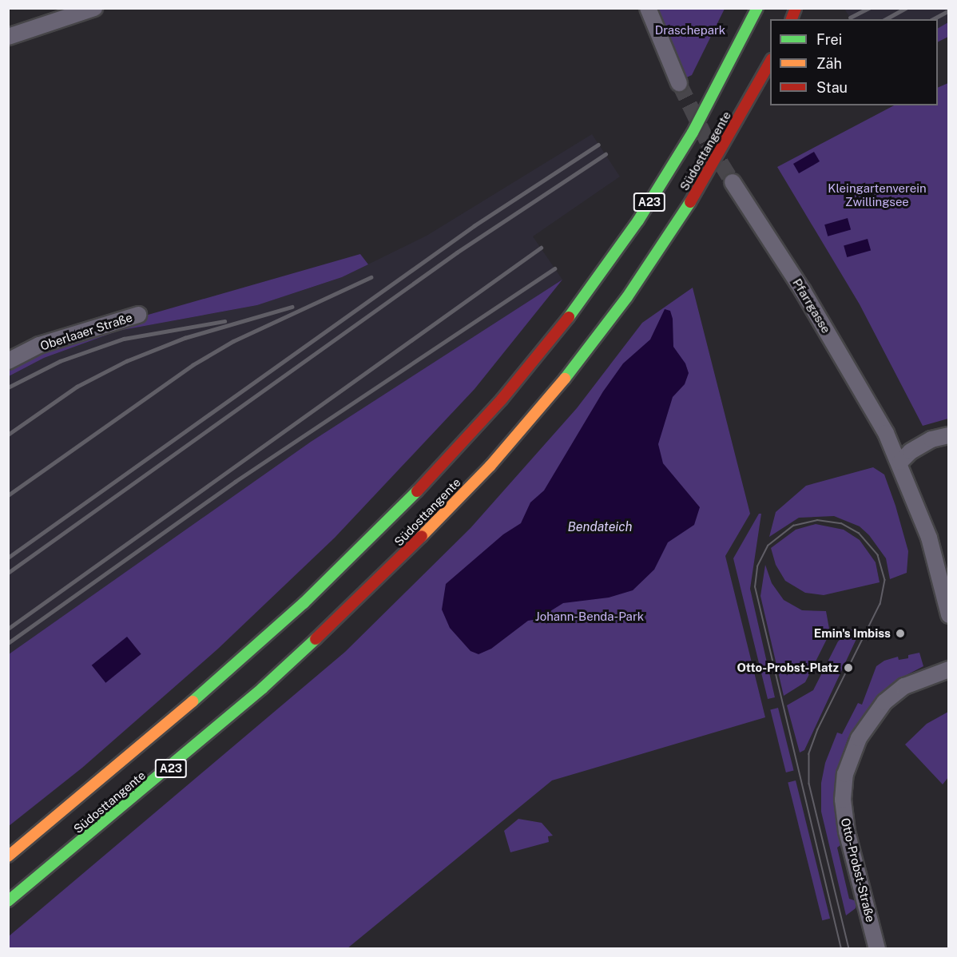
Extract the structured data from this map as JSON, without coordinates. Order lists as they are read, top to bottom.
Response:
{
  "streets": {
    "highway": ["Südosttangente", "A23"],
    "street": ["Pfarrgasse", "Oberlaaer Straße", "Otto-Probst-Straße"]
  },
  "water": ["Bendateich"],
  "parks": ["Draschepark", "Kleingartenverein Zwillingsee", "Johann-Benda-Park"],
  "places": ["Emin's Imbiss", "Otto-Probst-Platz"],
  "legend": ["Frei", "Zäh", "Stau"]
}
